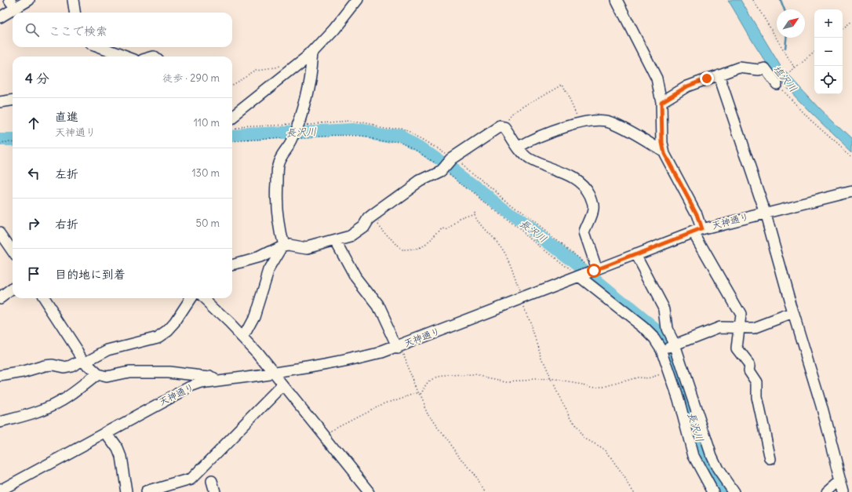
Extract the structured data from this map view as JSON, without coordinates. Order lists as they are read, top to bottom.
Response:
{
  "streets": {
    "street": ["天神通り"]
  },
  "water": ["塩沢川", "長沢川"],
  "north": "top right",
  "page": {
    "map_buttons": ["+", "−"],
    "search": "ここで検索",
    "heading": ["4 分", "徒歩 · 290 m"],
    "list": [
      ["直進", "天神通り", "110 m"],
      ["左折", "130 m"],
      ["右折", "50 m"],
      "目的地に到着"
    ]
  }
}
